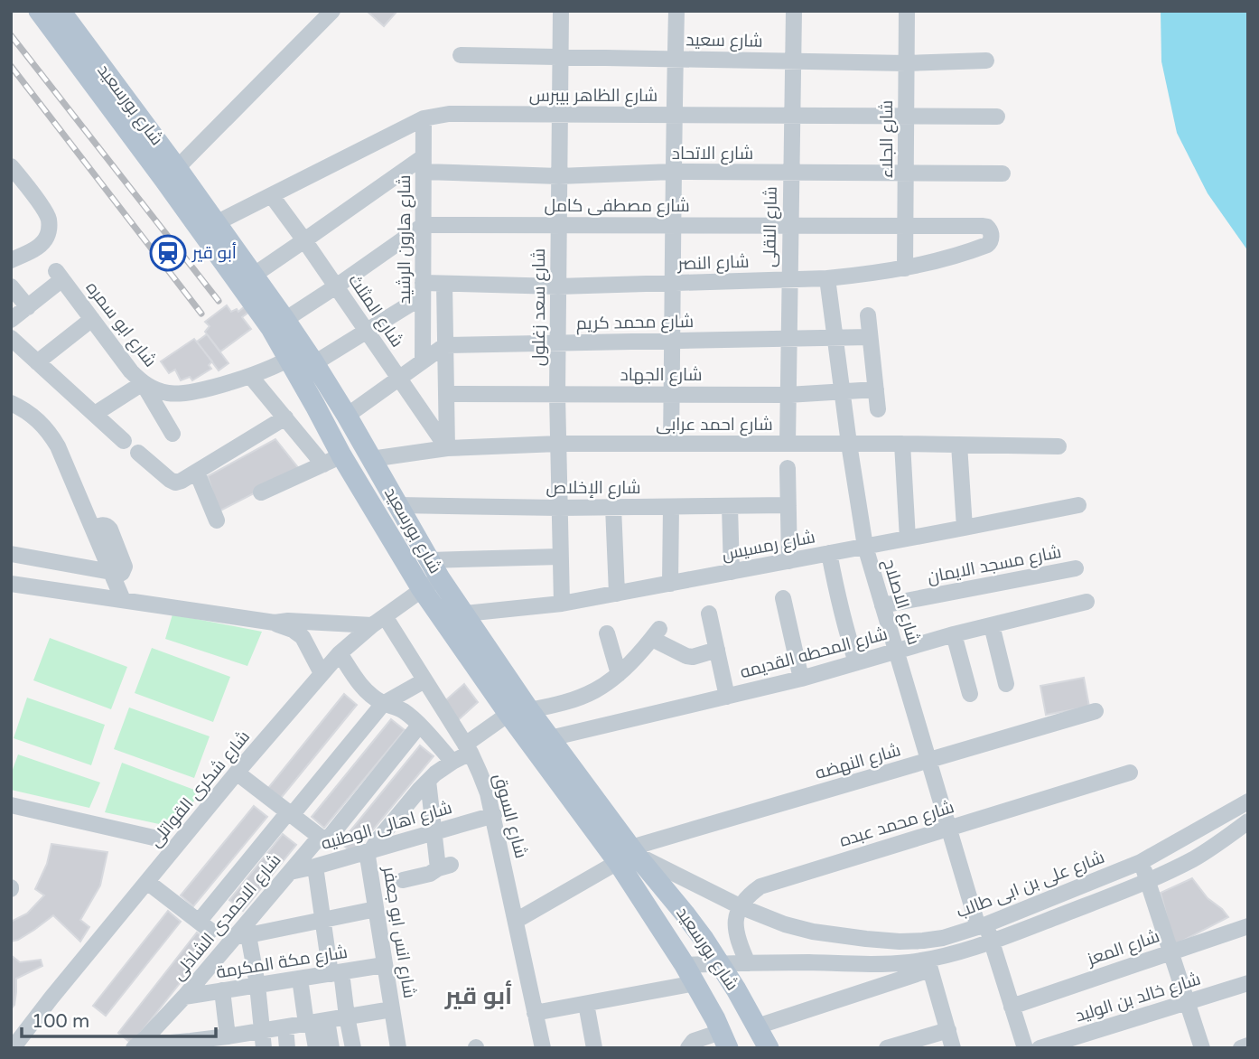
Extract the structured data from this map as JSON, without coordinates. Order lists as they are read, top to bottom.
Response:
{
  "streets": {
    "main road": ["شارع بورسعيد"],
    "street": [
      "شارع سعيد",
      "شارع الظاهر بيبرس",
      "شارع الجلاء",
      "شارع الاتحاد",
      "شارع مصطفى كامل",
      "شارع النقلى",
      "شارع هارون الرشيد",
      "شارع النصر",
      "شارع سعد زغلول",
      "شارع المثلث",
      "شارع محمد كريم",
      "شارع ابو سمره",
      "شارع الجهاد",
      "شارع احمد عرابى",
      "شارع الإخلاص",
      "شارع رمسيس",
      "شارع مسجد الايمان",
      "شارع الاصلاح",
      "شارع المحطه القديمه",
      "شارع النهضه",
      "شارع شكرى القواتلى",
      "شارع السوق",
      "شارع محمد عبده",
      "شارع اهالى الوطنيه",
      "شارع على بن ابى طالب",
      "شارع الاحمدى الشاذلى",
      "شارع انس ابو جعفر",
      "شارع المعز",
      "شارع مكة المكرمة",
      "شارع خالد بن الوليد"
    ]
  },
  "crossings": [
    ["شارع سعيد", "شارع الجلاء"],
    ["شارع سعيد", "شارع النقلى"],
    ["شارع سعيد", "شارع سعد زغلول"],
    ["شارع الظاهر بيبرس", "شارع بورسعيد"],
    ["شارع الظاهر بيبرس", "شارع الجلاء"],
    ["شارع الظاهر بيبرس", "شارع النقلى"],
    ["شارع الظاهر بيبرس", "شارع هارون الرشيد"],
    ["شارع الظاهر بيبرس", "شارع سعد زغلول"],
    ["شارع الظاهر بيبرس", "شارع المثلث"],
    ["شارع بورسعيد", "شارع ابو سمره"],
    ["شارع بورسعيد", "شارع احمد عرابى"],
    ["شارع بورسعيد", "شارع الإخلاص"],
    ["شارع بورسعيد", "شارع رمسيس"],
    ["شارع بورسعيد", "شارع المحطه القديمه"],
    ["شارع بورسعيد", "شارع النهضه"],
    ["شارع بورسعيد", "شارع شكرى القواتلى"],
    ["شارع بورسعيد", "شارع على بن ابى طالب"],
    ["شارع بورسعيد", "شارع انس ابو جعفر"],
    ["شارع الجلاء", "شارع الاتحاد"],
    ["شارع الجلاء", "شارع مصطفى كامل"],
    ["شارع الجلاء", "شارع النصر"],
    ["شارع الاتحاد", "شارع النقلى"],
    ["شارع الاتحاد", "شارع هارون الرشيد"],
    ["شارع الاتحاد", "شارع سعد زغلول"],
    ["شارع مصطفى كامل", "شارع النقلى"],
    ["شارع مصطفى كامل", "شارع هارون الرشيد"],
    ["شارع مصطفى كامل", "شارع النصر"],
    ["شارع مصطفى كامل", "شارع سعد زغلول"],
    ["شارع النقلى", "شارع النصر"],
    ["شارع النقلى", "شارع محمد كريم"],
    ["شارع النقلى", "شارع الجهاد"],
    ["شارع النقلى", "شارع احمد عرابى"],
    ["شارع هارون الرشيد", "شارع النصر"],
    ["شارع النصر", "شارع سعد زغلول"],
    ["شارع النصر", "شارع الاصلاح"],
    ["شارع سعد زغلول", "شارع محمد كريم"],
    ["شارع سعد زغلول", "شارع الجهاد"],
    ["شارع سعد زغلول", "شارع احمد عرابى"],
    ["شارع سعد زغلول", "شارع الإخلاص"],
    ["شارع سعد زغلول", "شارع رمسيس"],
    ["شارع المثلث", "شارع احمد عرابى"],
    ["شارع محمد كريم", "شارع الاصلاح"],
    ["شارع الجهاد", "شارع الاصلاح"],
    ["شارع احمد عرابى", "شارع الاصلاح"],
    ["شارع رمسيس", "شارع الاصلاح"],
    ["شارع مسجد الايمان", "شارع الاصلاح"],
    ["شارع الاصلاح", "شارع المحطه القديمه"],
    ["شارع الاصلاح", "شارع النهضه"],
    ["شارع الاصلاح", "شارع محمد عبده"],
    ["شارع الاصلاح", "شارع على بن ابى طالب"],
    ["شارع الاصلاح", "شارع المعز"],
    ["شارع النهضه", "شارع السوق"],
    ["شارع النهضه", "شارع على بن ابى طالب"],
    ["شارع شكرى القواتلى", "شارع السوق"],
    ["شارع السوق", "شارع اهالى الوطنيه"],
    ["شارع السوق", "شارع انس ابو جعفر"],
    ["شارع محمد عبده", "شارع على بن ابى طالب"],
    ["شارع اهالى الوطنيه", "شارع الاحمدى الشاذلى"],
    ["شارع اهالى الوطنيه", "شارع انس ابو جعفر"],
    ["شارع الاحمدى الشاذلى", "شارع مكة المكرمة"],
    ["شارع انس ابو جعفر", "شارع مكة المكرمة"]
  ],
  "districts": ["أبو قير"],
  "places": {
    "station": ["أبو قير"]
  },
  "scale_bar": "100 m"
}
